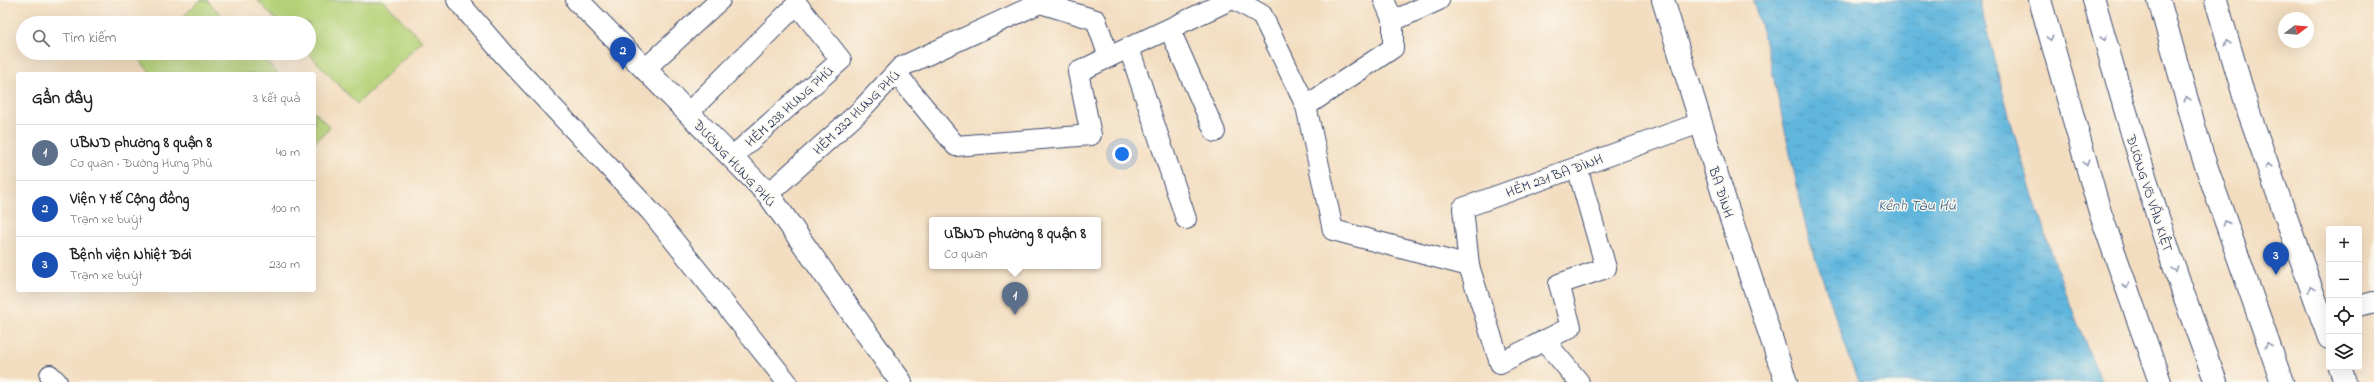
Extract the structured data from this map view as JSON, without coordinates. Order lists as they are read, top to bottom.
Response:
{
  "streets": {
    "main road": ["ĐƯỜNG HƯNG PHÚ", "BA ĐÌNH", "ĐƯỜNG VÕ VĂN KIỆT"],
    "lane": ["HẺM 238 HƯNG PHÚ", "HẺM 232 HƯNG PHÚ", "HẺM 231 BA ĐÌNH"]
  },
  "crossings": [
    ["HẺM 238 HƯNG PHÚ", "ĐƯỜNG HƯNG PHÚ"],
    ["HẺM 232 HƯNG PHÚ", "ĐƯỜNG HƯNG PHÚ"],
    ["HẺM 231 BA ĐÌNH", "BA ĐÌNH"]
  ],
  "water": ["Kênh Tàu Hủ"],
  "north": "right",
  "page": {
    "search": "Tìm kiếm",
    "pins": ["2", "3", "1"],
    "heading": ["Gần đây", "3 kết quả"],
    "list": [
      {
        "mark": "1",
        "name": "UBND phường 8 quận 8",
        "note": "Cơ quan · Đường Hưng Phú",
        "value": "40 m"
      },
      {
        "mark": "2",
        "name": "Viện Y tế Cộng đồng",
        "note": "Trạm xe buýt",
        "value": "100 m"
      },
      {
        "mark": "3",
        "name": "Bệnh viện Nhiệt Đới",
        "note": "Trạm xe buýt",
        "value": "230 m"
      }
    ],
    "popup": ["UBND phường 8 quận 8", "Cơ quan"],
    "map_buttons": ["+", "−"]
  }
}
